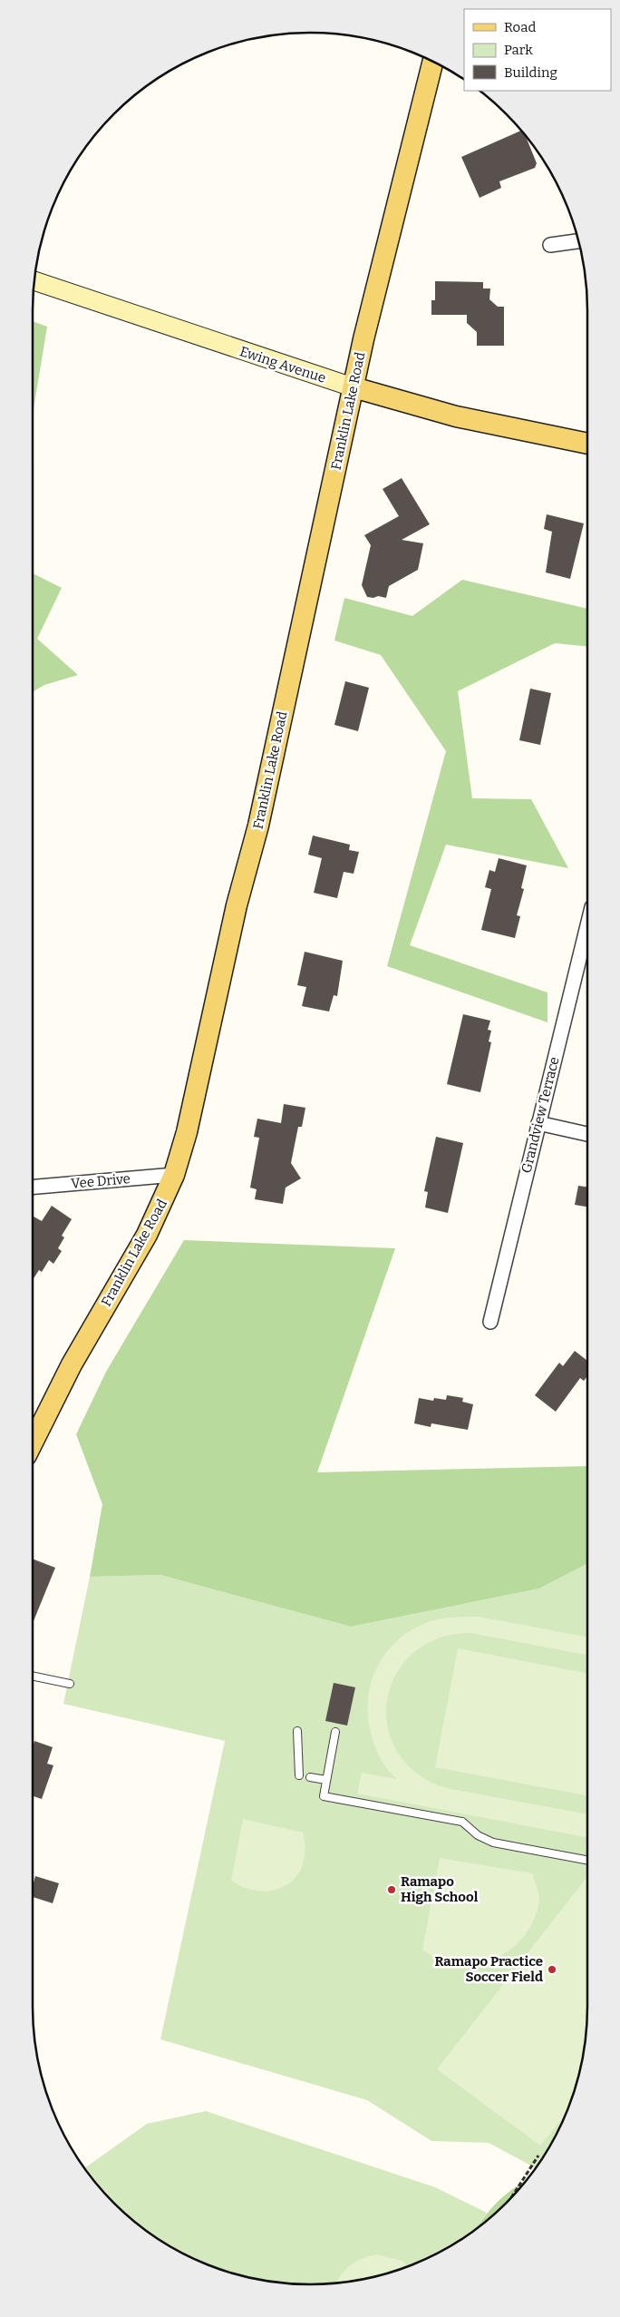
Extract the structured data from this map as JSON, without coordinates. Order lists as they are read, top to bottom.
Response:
{
  "streets": {
    "main road": ["Ewing Avenue", "Franklin Lake Road"],
    "street": ["Grandview Terrace", "Vee Drive"]
  },
  "crossings": [
    ["Ewing Avenue", "Franklin Lake Road"],
    ["Franklin Lake Road", "Vee Drive"]
  ],
  "places": ["Ramapo High School", "Ramapo Practice Soccer Field"],
  "legend": ["Road", "Park", "Building"]
}
